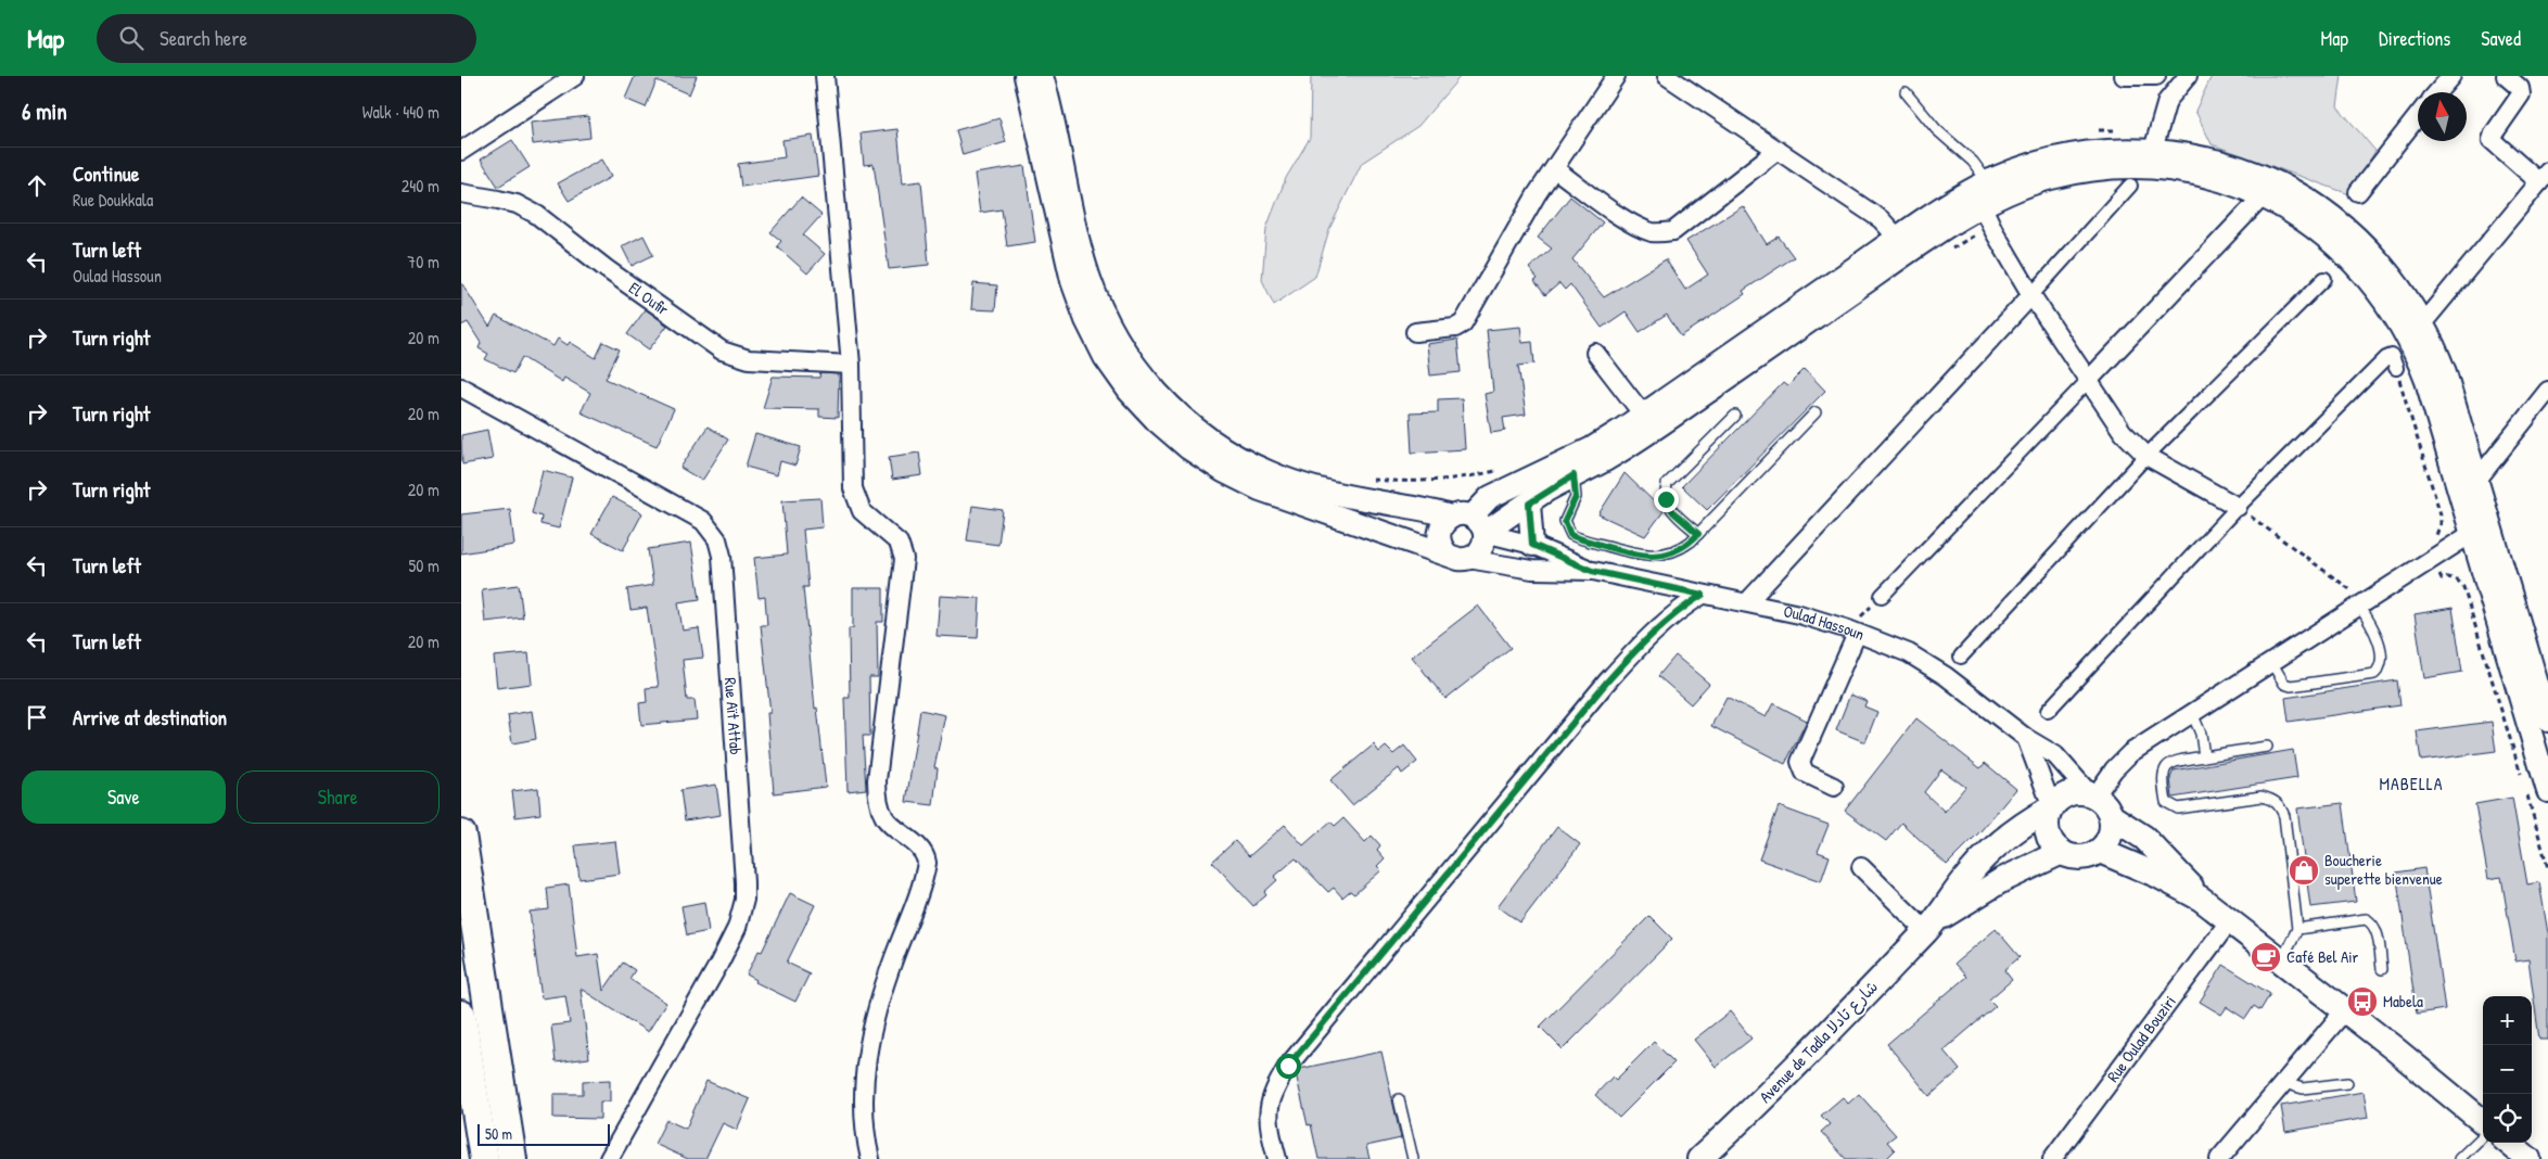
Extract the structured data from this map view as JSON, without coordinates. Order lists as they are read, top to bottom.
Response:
{
  "streets": {
    "main road": ["Avenue de Tadla شارع تادلا"],
    "street": [
      "El Oufir",
      "Oulad Hassoun",
      "Rue Aït Attab",
      "Rue Oulad Bouziri"
    ]
  },
  "crossings": [
    ["Oulad Hassoun", "Avenue de Tadla شارع تادلا"]
  ],
  "districts": ["MABELLA"],
  "places": {
    "shop": ["Boucherie superette bienvenue"],
    "cafe": ["Café Bel Air"],
    "bus stop": ["Mabela"]
  },
  "scale_bar": "50 m",
  "north": "top",
  "page": {
    "header": "Map",
    "search": "Search here",
    "nav": ["Map", "Directions", "Saved"],
    "heading": ["6 min", "Walk · 440 m"],
    "list": [
      ["Continue", "Rue Doukkala", "240 m"],
      ["Turn left", "Oulad Hassoun", "70 m"],
      ["Turn right", "20 m"],
      ["Turn right", "20 m"],
      ["Turn right", "20 m"],
      ["Turn left", "50 m"],
      ["Turn left", "20 m"],
      "Arrive at destination"
    ],
    "buttons": ["Save", "Share"],
    "map_buttons": ["+", "−"],
    "scale": "50 m"
  }
}
